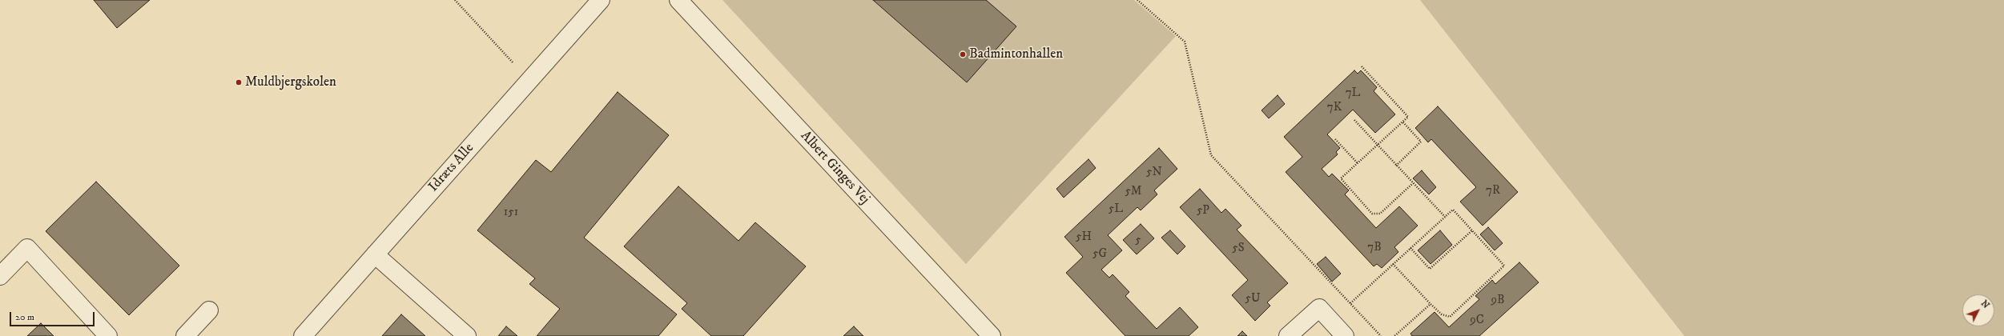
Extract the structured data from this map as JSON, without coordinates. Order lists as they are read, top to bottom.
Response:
{
  "streets": {
    "street": ["Idræts Alle", "Albert Ginges Vej"]
  },
  "places": ["Badmintonhallen", "Muldbjergskolen"],
  "house_numbers": [
    "7L",
    "7K",
    "5N",
    "7R",
    "5M",
    "5L",
    "5P",
    "151",
    "5H",
    "5",
    "7B",
    "5S",
    "5G",
    "5U",
    "9B",
    "9C"
  ],
  "scale_bar": "20 m",
  "north": "top right"
}
